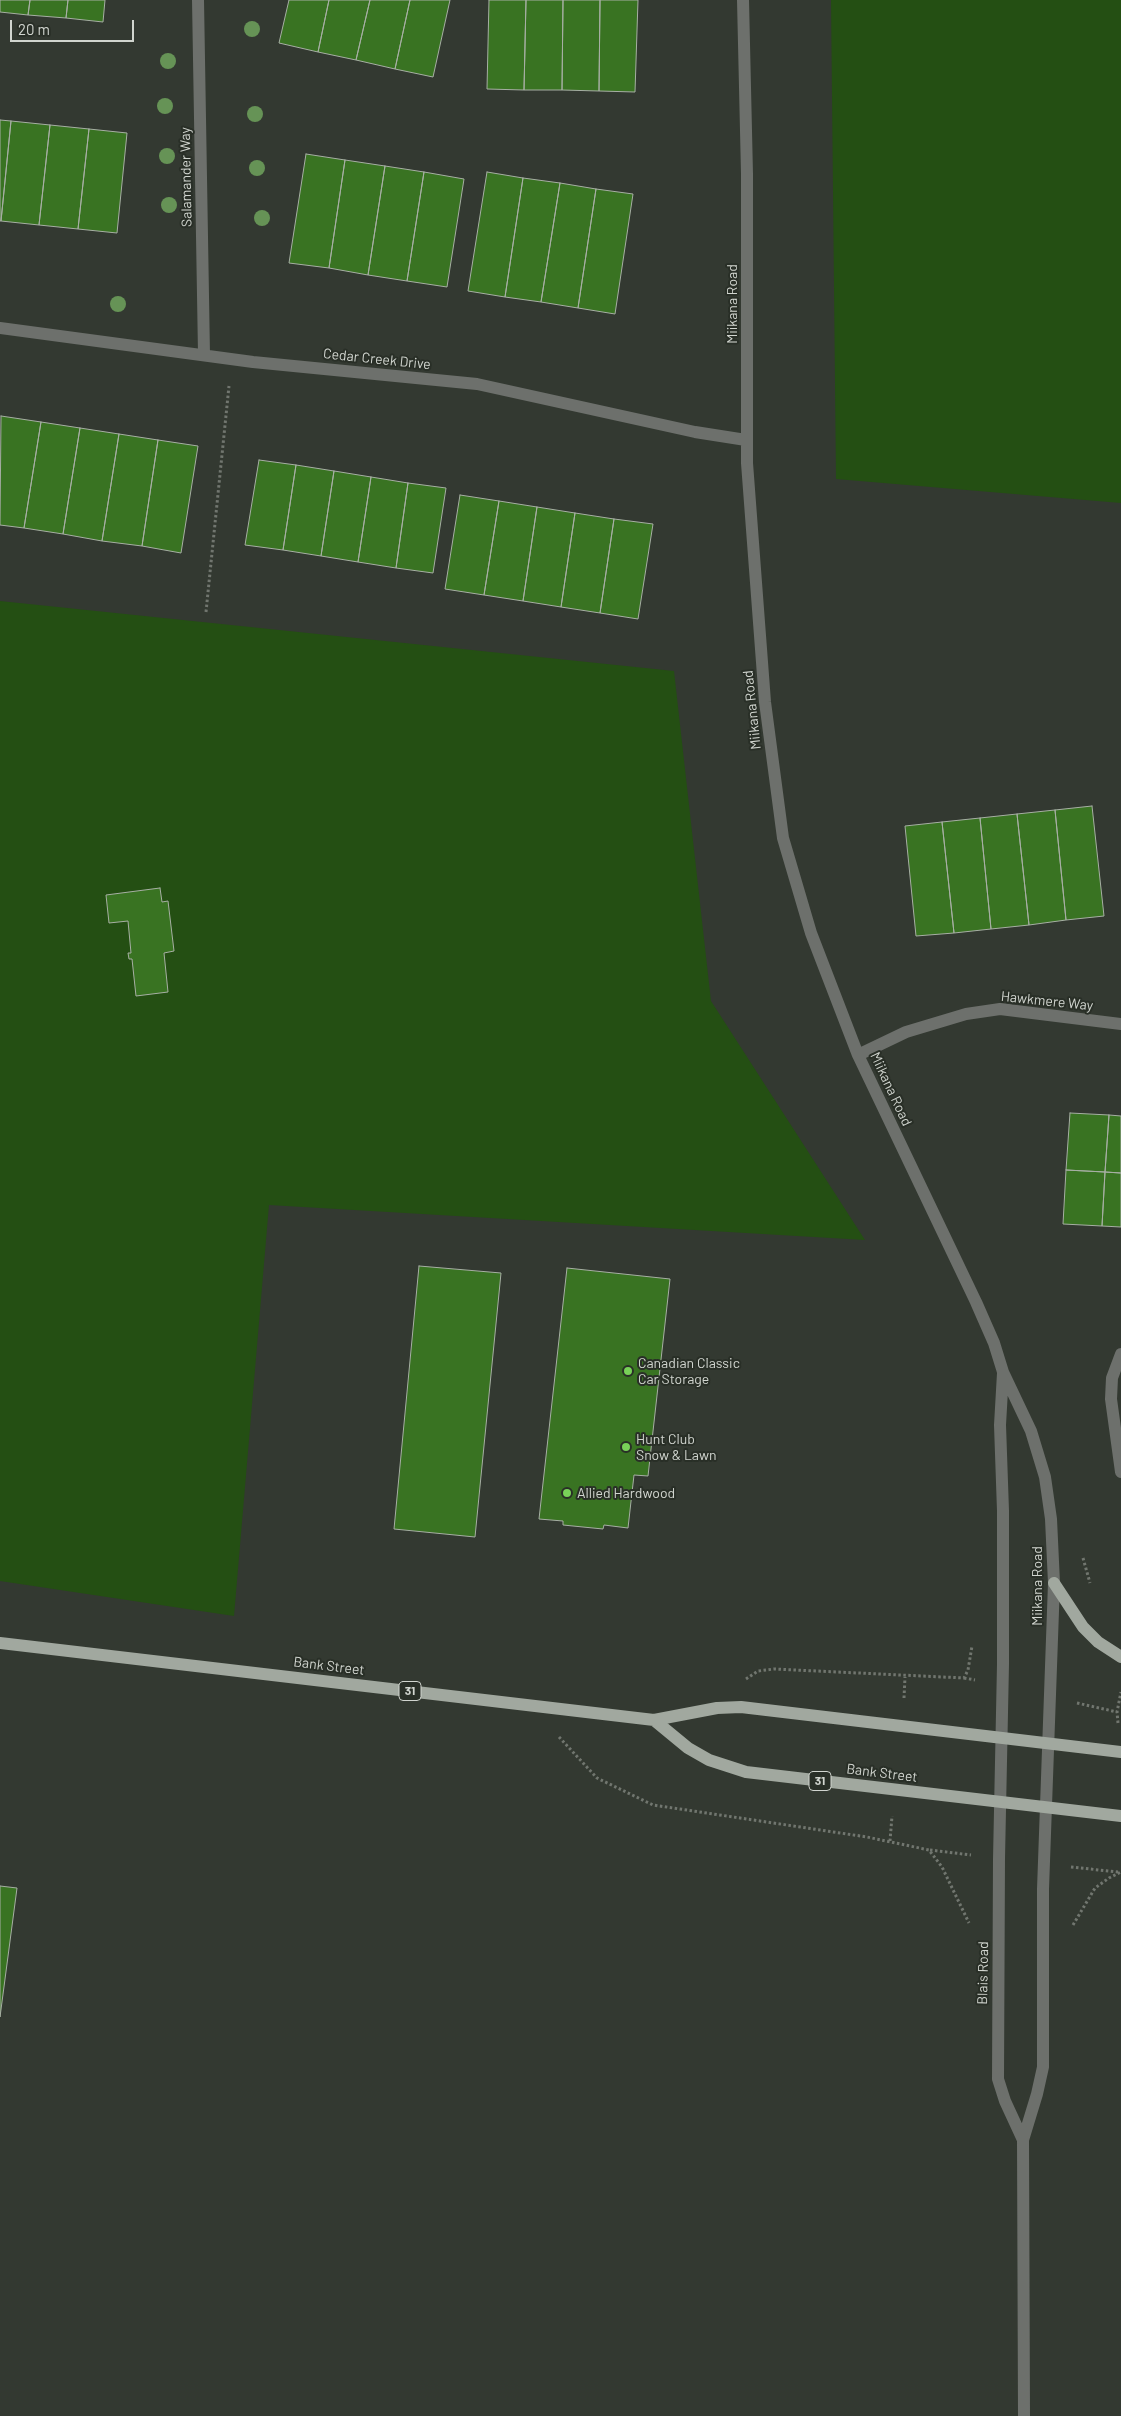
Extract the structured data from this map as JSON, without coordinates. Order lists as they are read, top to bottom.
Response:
{
  "streets": {
    "main road": ["Bank Street", "31"],
    "street": [
      "Salamander Way",
      "Miikana Road",
      "Cedar Creek Drive",
      "Hawkmere Way",
      "Blais Road"
    ]
  },
  "crossings": [
    ["Salamander Way", "Cedar Creek Drive"],
    ["Miikana Road", "Cedar Creek Drive"],
    ["Miikana Road", "Hawkmere Way"],
    ["Miikana Road", "Bank Street"],
    ["Miikana Road", "Blais Road"],
    ["Bank Street", "Blais Road"]
  ],
  "places": ["Canadian Classic Car Storage", "Hunt Club Snow & Lawn", "Allied Hardwood"],
  "scale_bar": "20 m"
}
